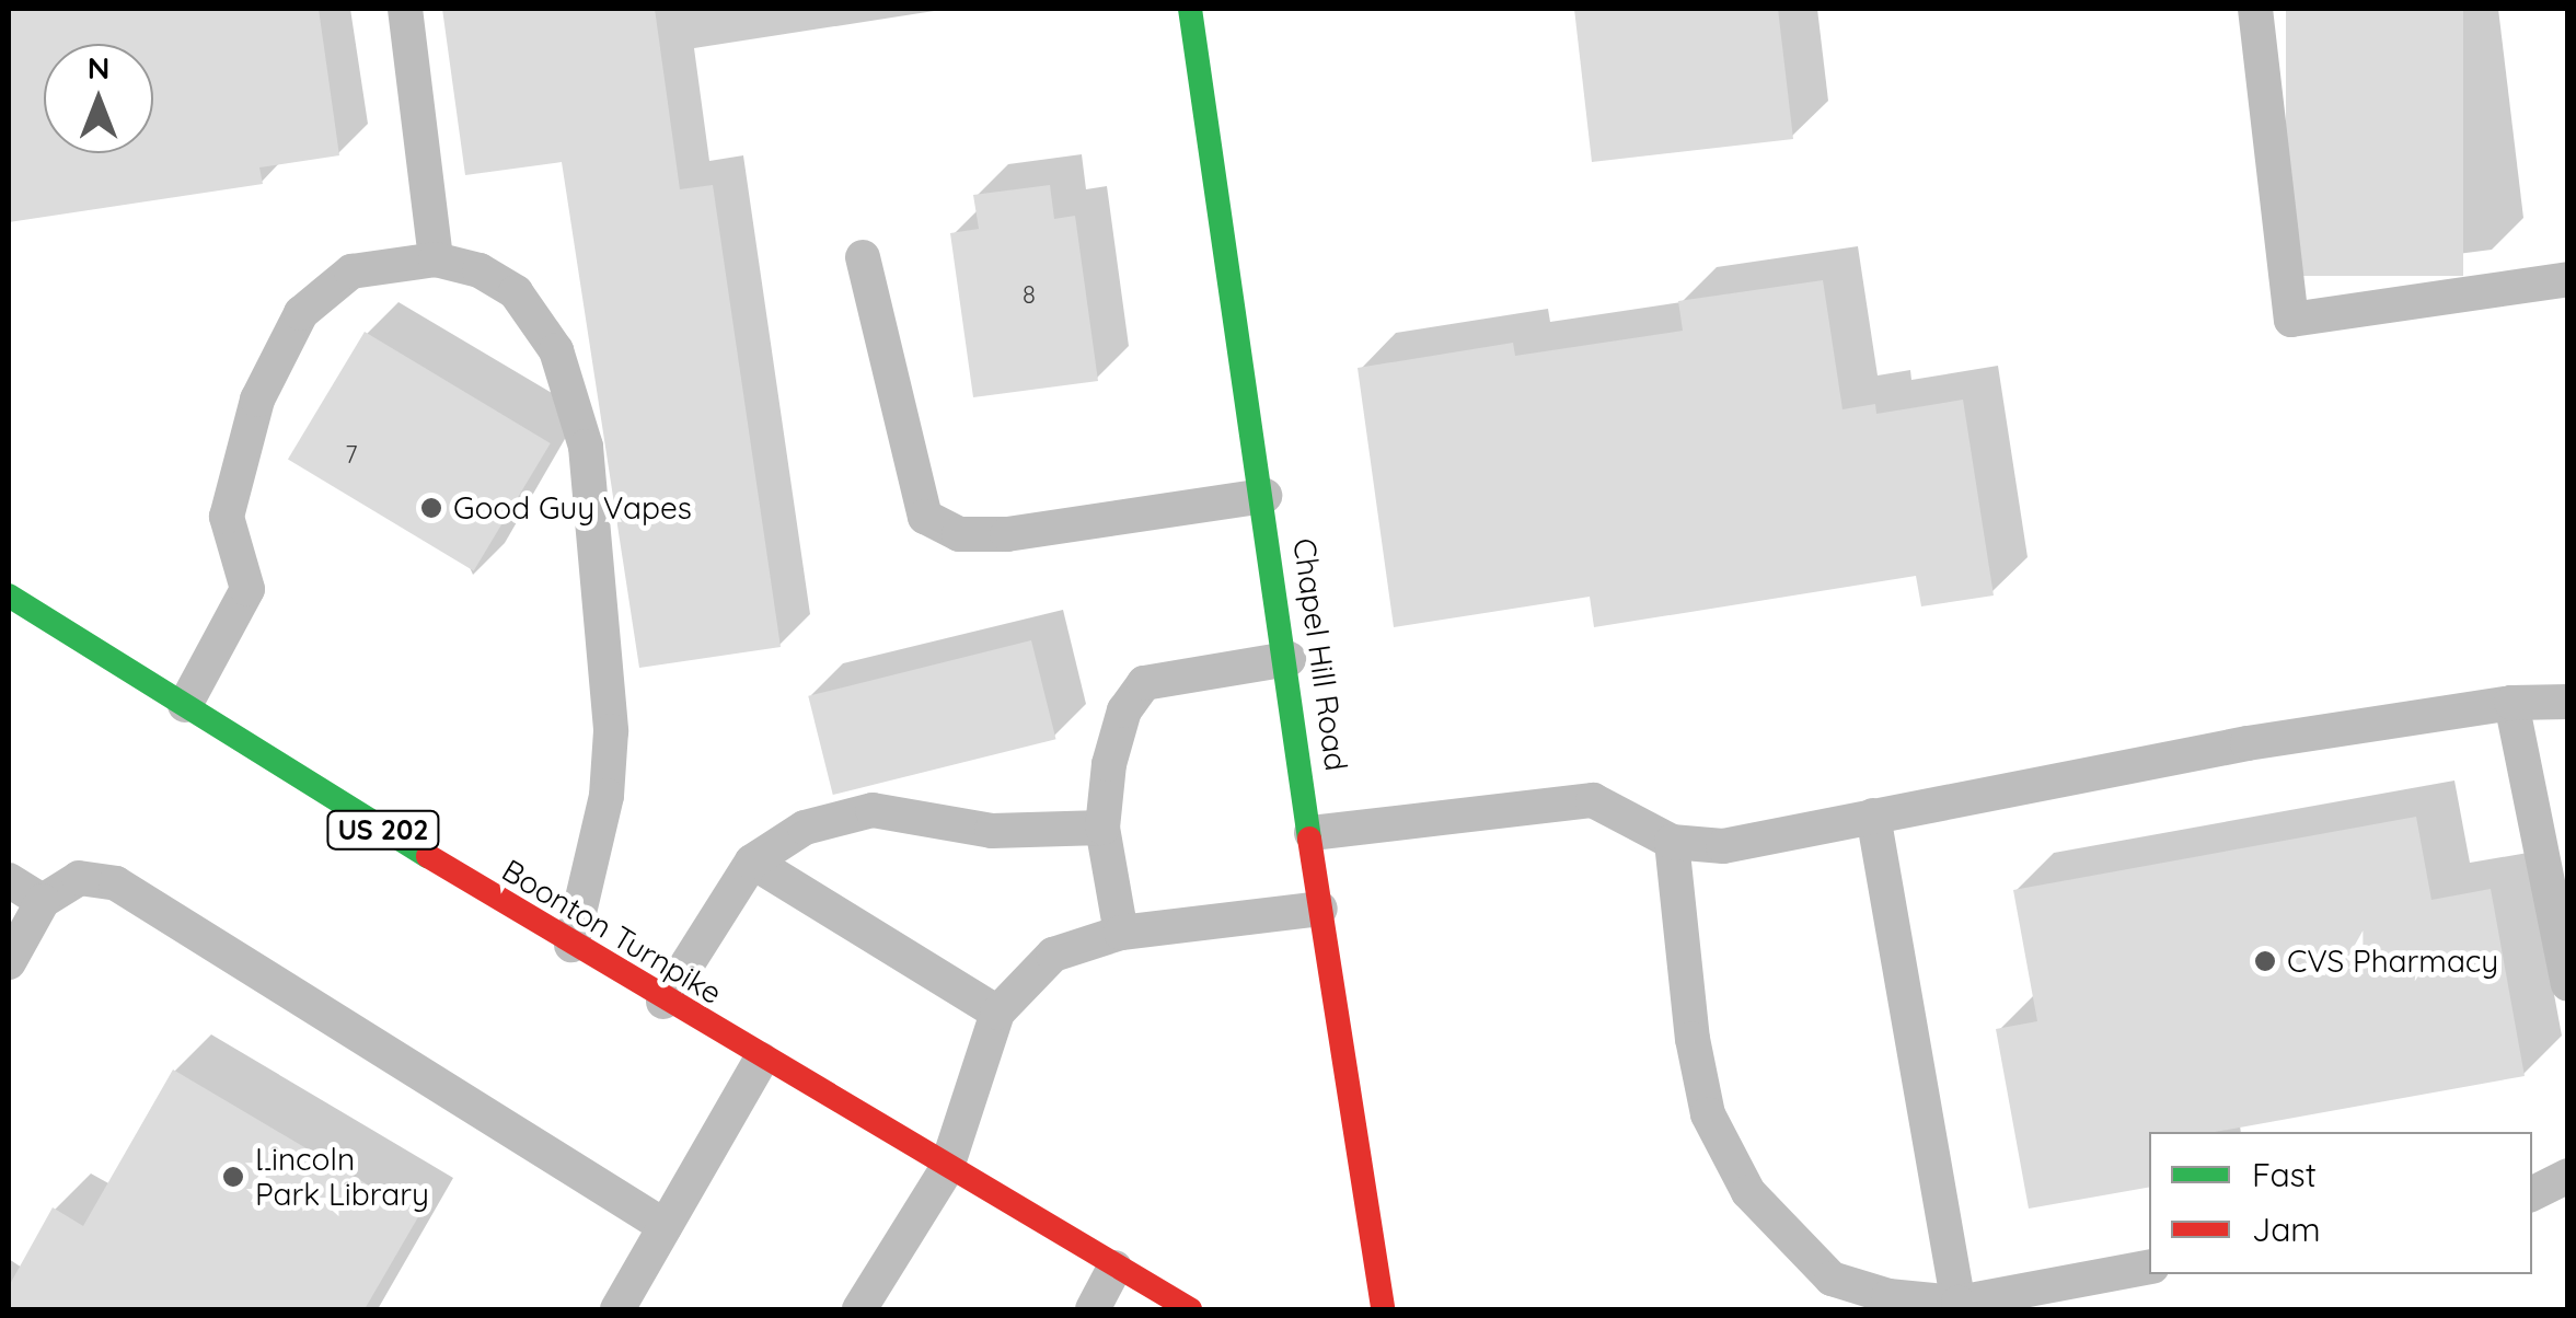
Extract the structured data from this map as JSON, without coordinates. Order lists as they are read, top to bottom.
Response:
{
  "streets": {
    "main road": ["Chapel Hill Road", "US 202", "Boonton Turnpike"]
  },
  "places": ["Good Guy Vapes", "CVS Pharmacy", "Lincoln Park Library"],
  "house_numbers": ["8", "7"],
  "legend": ["Fast", "Jam"],
  "north": "top"
}
